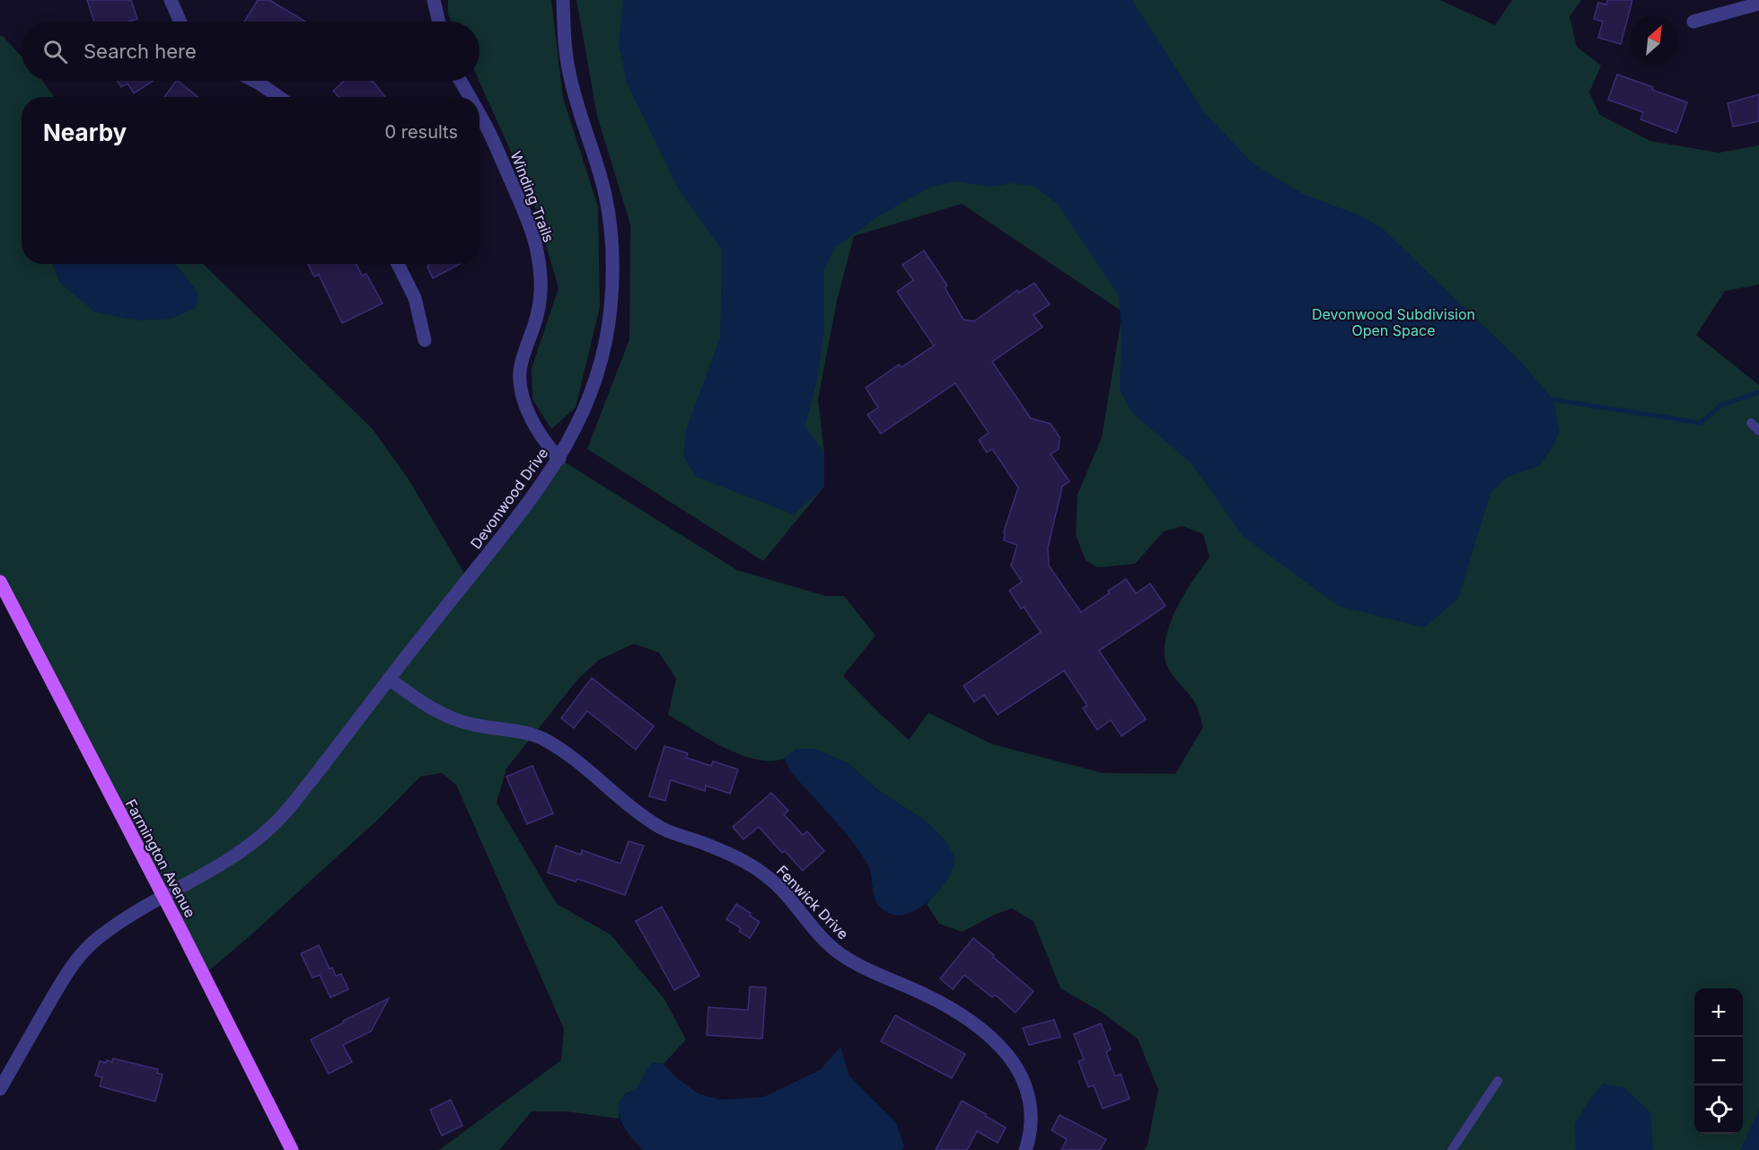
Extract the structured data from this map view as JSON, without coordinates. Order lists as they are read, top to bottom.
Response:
{
  "streets": {
    "main road": ["Farmington Avenue"],
    "street": ["Winding Trails", "Devonwood Drive", "Fenwick Drive"]
  },
  "crossings": [
    ["Winding Trails", "Devonwood Drive"],
    ["Devonwood Drive", "Farmington Avenue"],
    ["Devonwood Drive", "Fenwick Drive"]
  ],
  "parks": ["Devonwood Subdivision Open Space"],
  "north": "top right",
  "page": {
    "search": "Search here",
    "heading": ["Nearby", "0 results"],
    "map_buttons": ["+", "−"]
  }
}
